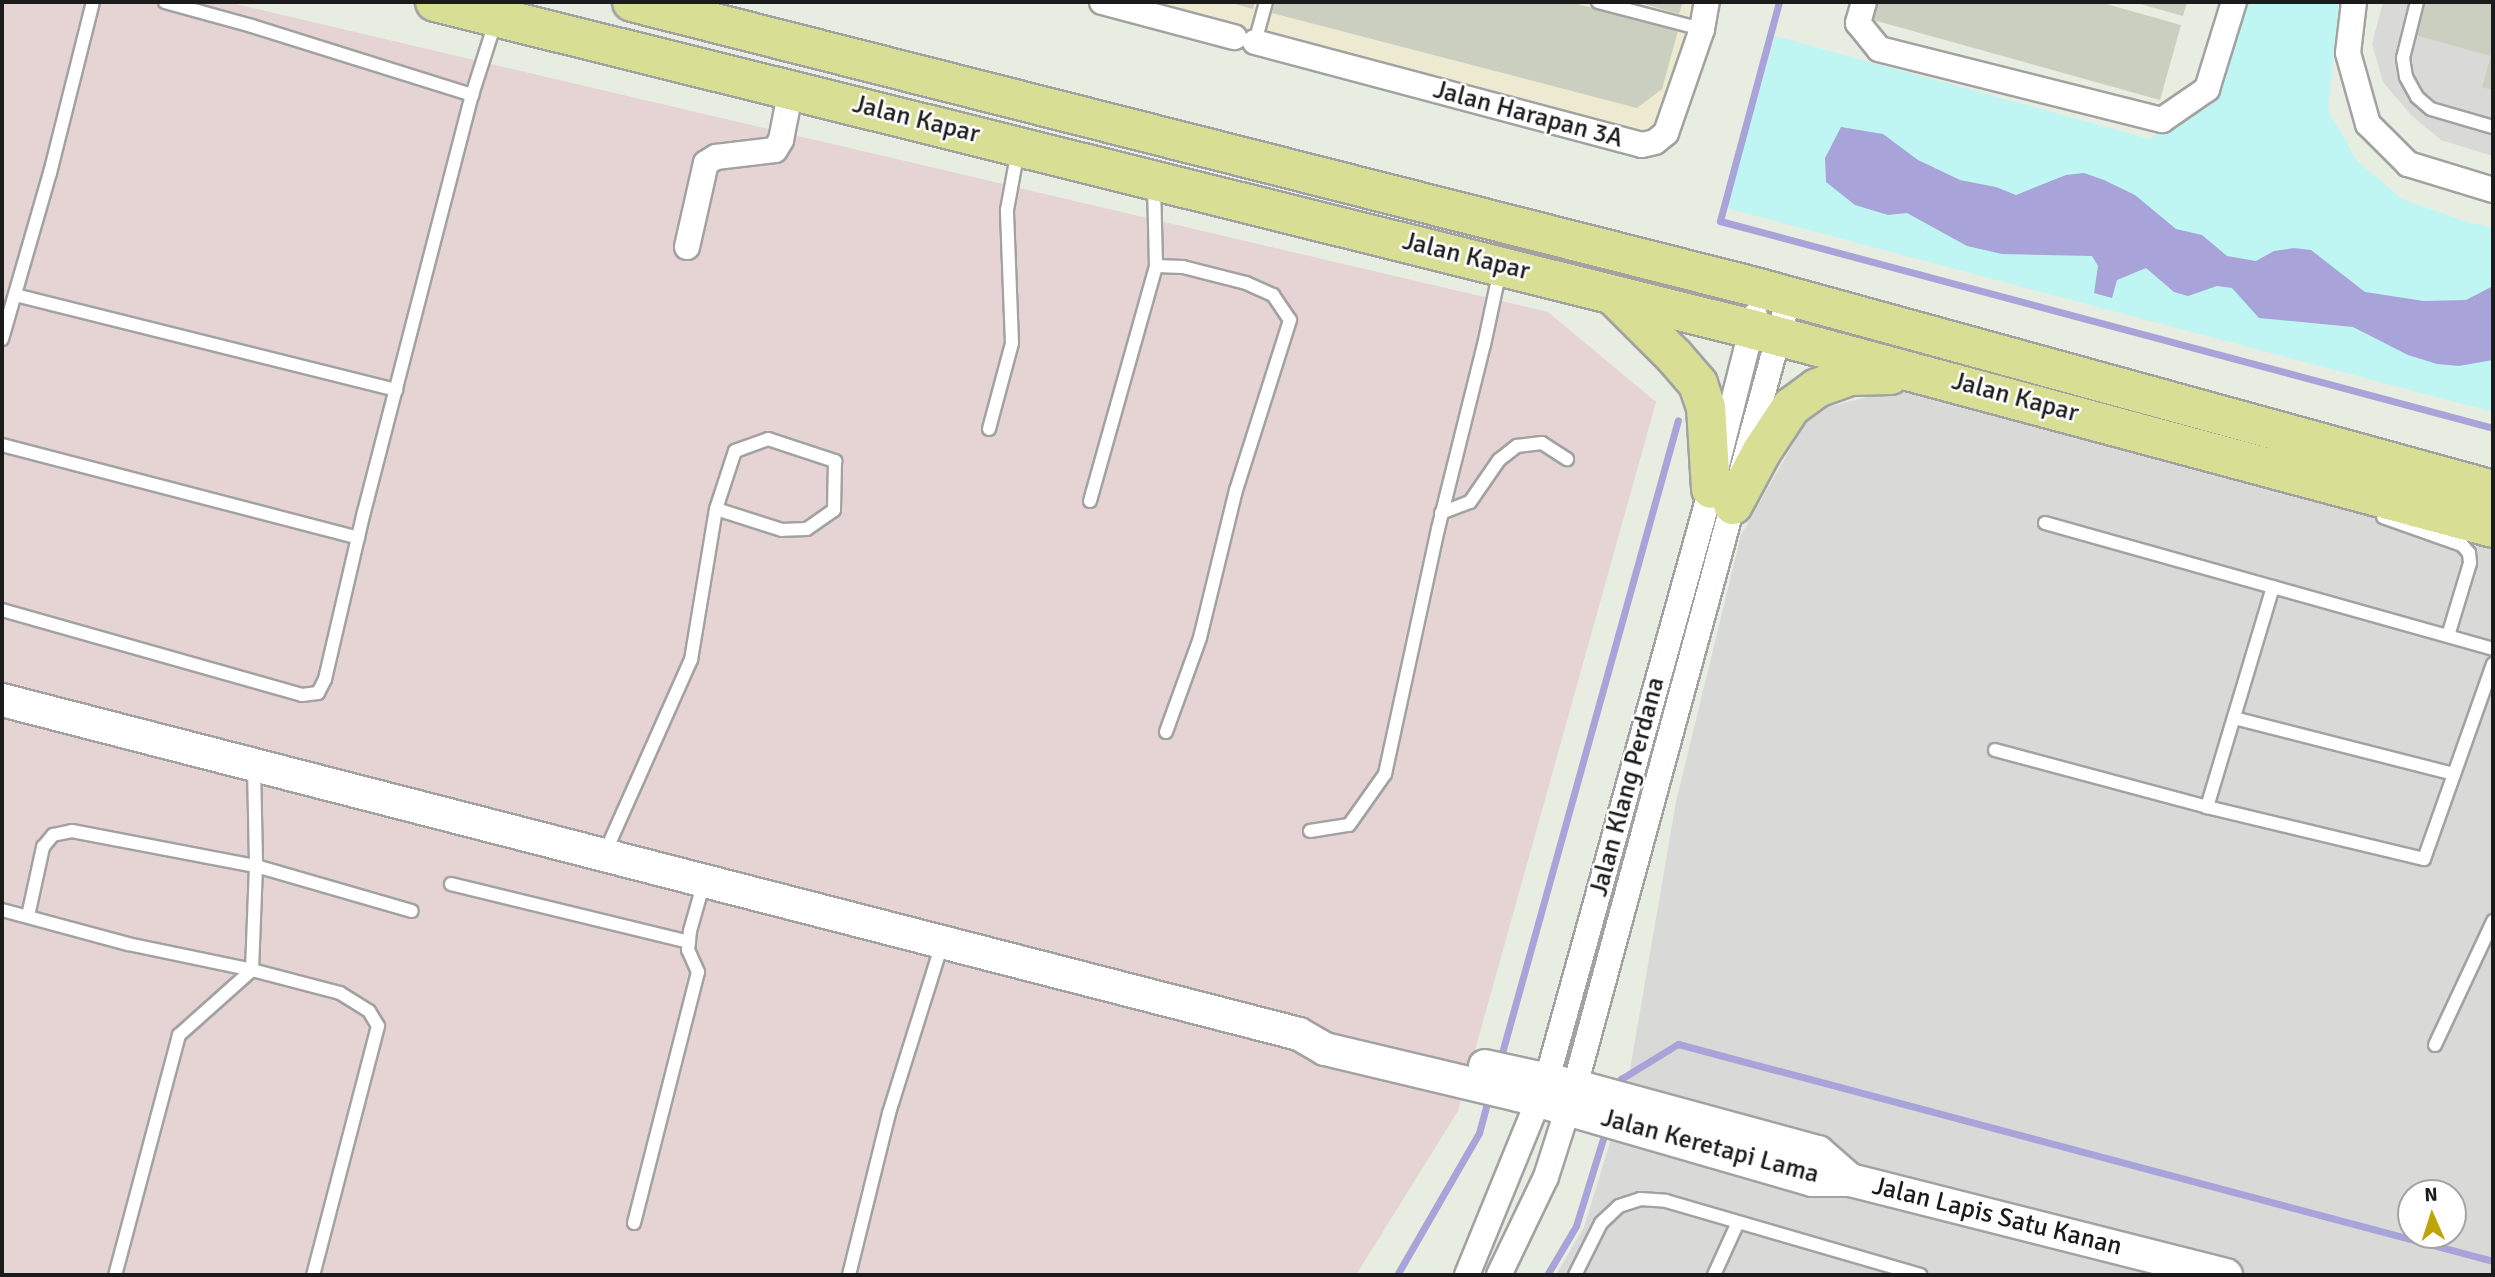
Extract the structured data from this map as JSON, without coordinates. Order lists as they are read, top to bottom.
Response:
{
  "streets": {
    "highway": ["Jalan Kapar"],
    "street": [
      "Jalan Harapan 3A",
      "Jalan Klang Perdana",
      "Jalan Keretapi Lama",
      "Jalan Lapis Satu Kanan"
    ]
  },
  "crossings": [
    ["Jalan Kapar", "Jalan Klang Perdana"],
    ["Jalan Klang Perdana", "Jalan Keretapi Lama"],
    ["Jalan Keretapi Lama", "Jalan Lapis Satu Kanan"]
  ],
  "north": "top"
}
